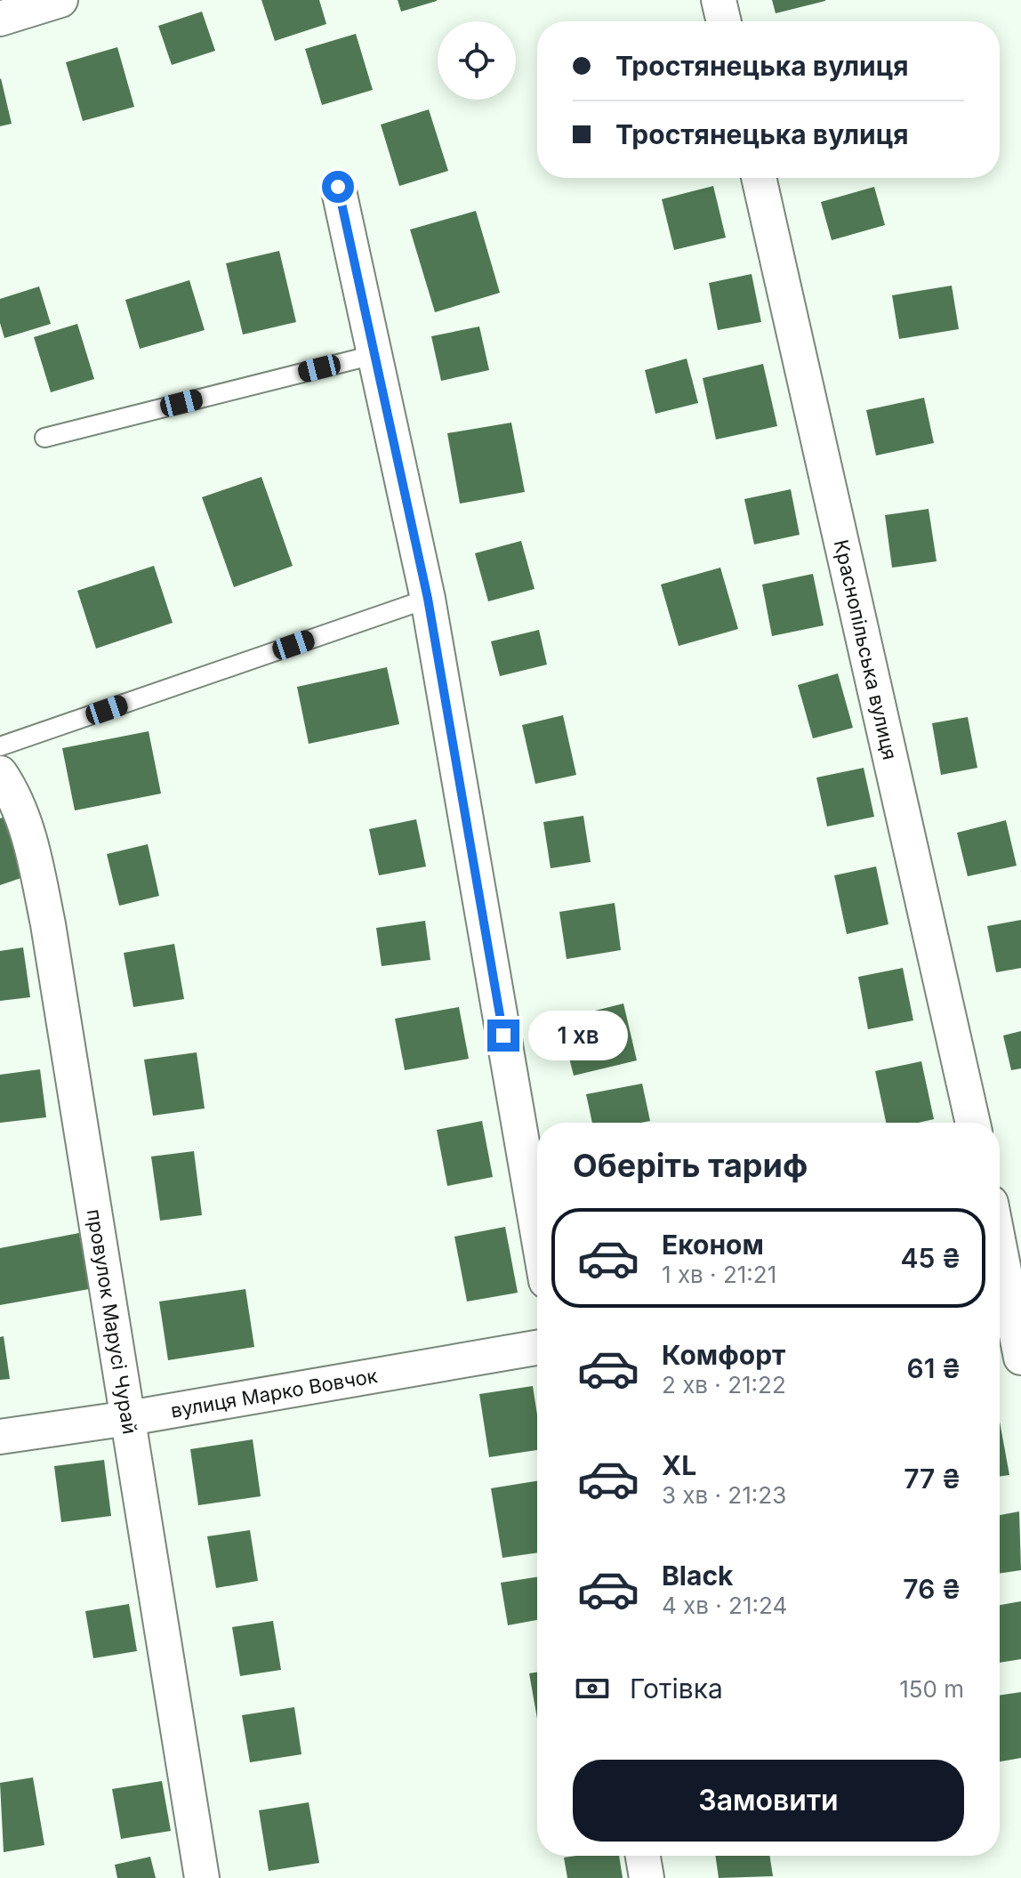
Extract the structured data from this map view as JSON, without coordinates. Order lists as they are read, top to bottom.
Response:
{
  "streets": {
    "street": ["Краснопільська вулиця", "провулок Марусі Чурай", "вулиця Марко Вовчок"]
  },
  "crossings": [
    ["провулок Марусі Чурай", "вулиця Марко Вовчок"]
  ],
  "page": {
    "banner": ["Тростянецька вулиця", "Тростянецька вулиця"],
    "bubble": "1 хв",
    "heading": "Оберіть тариф",
    "list": [
      {
        "name": "Економ",
        "note": "1 хв · 21:21",
        "value": "45 ₴"
      },
      {
        "name": "Комфорт",
        "note": "2 хв · 21:22",
        "value": "61 ₴"
      },
      {
        "name": "XL",
        "note": "3 хв · 21:23",
        "value": "77 ₴"
      },
      {
        "name": "Black",
        "note": "4 хв · 21:24",
        "value": "76 ₴"
      }
    ],
    "pay": ["Готівка", "150 m"],
    "buttons": "Замовити"
  }
}
